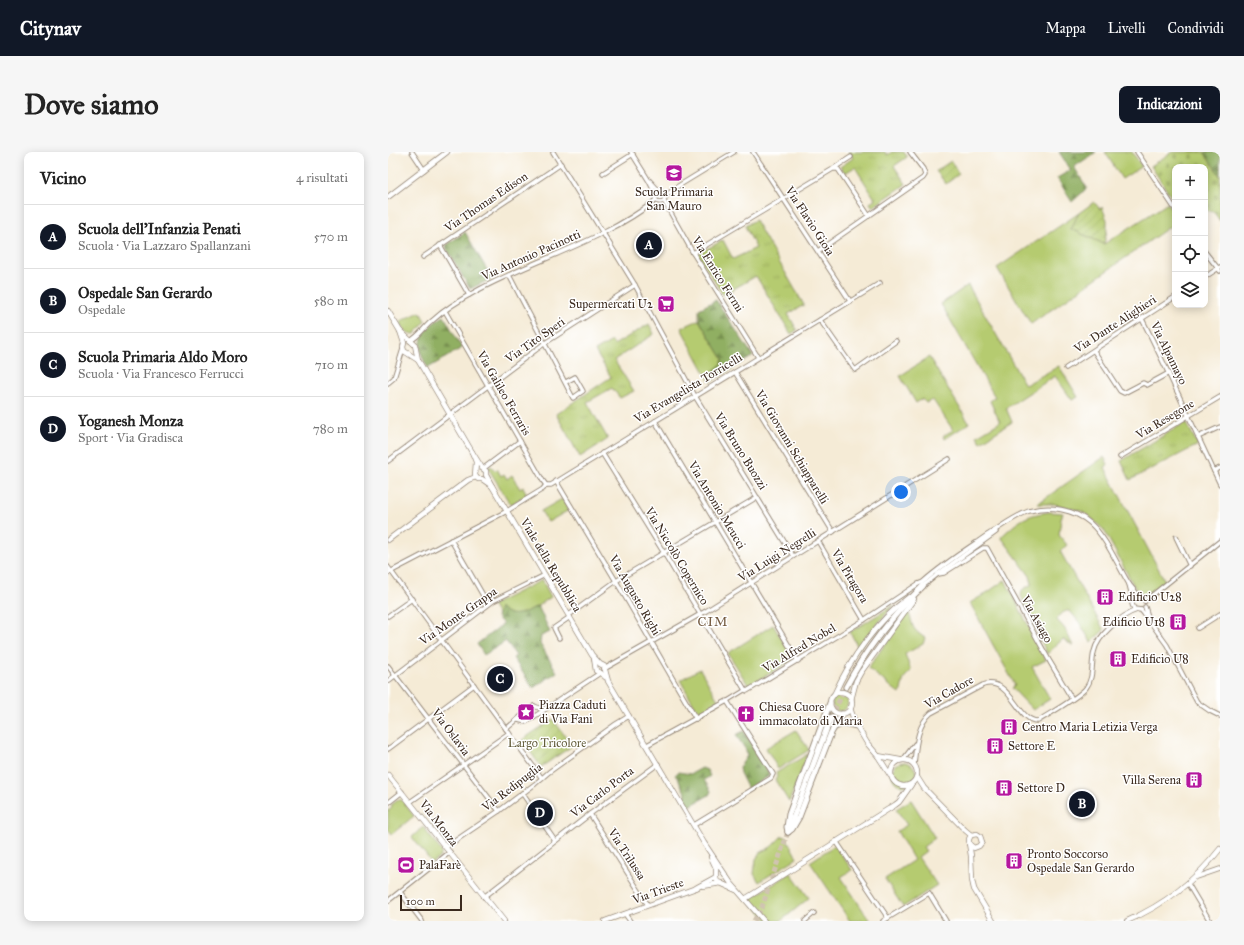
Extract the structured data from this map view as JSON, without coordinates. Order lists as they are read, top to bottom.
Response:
{
  "streets": {
    "street": [
      "Via Thomas Edison",
      "Via Flavio Gioia",
      "Via Antonio Pacinotti",
      "Via Enrico Fermi",
      "Via Dante Alighieri",
      "Via Tito Speri",
      "Via Alpamayo",
      "Via Evangelista Torricelli",
      "Via Galileo Ferraris",
      "Via Resegone",
      "Via Giovanni Schiapparelli",
      "Via Bruno Buozzi",
      "Via Antonio Meucci",
      "Via Luigi Negrelli",
      "Via Niccolò Copernico",
      "Viale della Repubblica",
      "Via Pitagora",
      "Via Augusto Righi",
      "Via Monte Grappa",
      "Via Asiago",
      "Via Alfred Nobel",
      "Via Cadore",
      "Via Oslavia",
      "Via Redipuglia",
      "Via Carlo Porta",
      "Via Monza",
      "Via Trilussa",
      "Via Trieste"
    ]
  },
  "crossings": [
    ["Via Thomas Edison", "Via Bruno Buozzi"],
    ["Via Flavio Gioia", "Via Evangelista Torricelli"],
    ["Via Antonio Pacinotti", "Via Galileo Ferraris"],
    ["Via Antonio Pacinotti", "Via Bruno Buozzi"],
    ["Via Enrico Fermi", "Via Evangelista Torricelli"],
    ["Via Dante Alighieri", "Via Alpamayo"],
    ["Via Tito Speri", "Via Galileo Ferraris"],
    ["Via Tito Speri", "Via Bruno Buozzi"],
    ["Via Alpamayo", "Via Resegone"],
    ["Via Evangelista Torricelli", "Via Galileo Ferraris"],
    ["Via Evangelista Torricelli", "Via Giovanni Schiapparelli"],
    ["Via Evangelista Torricelli", "Via Bruno Buozzi"],
    ["Via Evangelista Torricelli", "Via Antonio Meucci"],
    ["Via Evangelista Torricelli", "Via Niccolò Copernico"],
    ["Via Evangelista Torricelli", "Viale della Repubblica"],
    ["Via Evangelista Torricelli", "Via Augusto Righi"],
    ["Via Giovanni Schiapparelli", "Via Luigi Negrelli"],
    ["Via Bruno Buozzi", "Via Luigi Negrelli"],
    ["Via Antonio Meucci", "Via Luigi Negrelli"],
    ["Via Antonio Meucci", "Via Alfred Nobel"],
    ["Via Luigi Negrelli", "Via Niccolò Copernico"],
    ["Via Luigi Negrelli", "Viale della Repubblica"],
    ["Via Luigi Negrelli", "Via Pitagora"],
    ["Via Luigi Negrelli", "Via Augusto Righi"],
    ["Via Niccolò Copernico", "Via Alfred Nobel"],
    ["Viale della Repubblica", "Via Monte Grappa"],
    ["Viale della Repubblica", "Via Alfred Nobel"],
    ["Viale della Repubblica", "Via Redipuglia"],
    ["Viale della Repubblica", "Via Carlo Porta"],
    ["Viale della Repubblica", "Via Trieste"],
    ["Via Pitagora", "Via Alfred Nobel"],
    ["Via Augusto Righi", "Via Alfred Nobel"],
    ["Via Monte Grappa", "Via Oslavia"],
    ["Via Asiago", "Via Alfred Nobel"],
    ["Via Asiago", "Via Cadore"],
    ["Via Oslavia", "Via Redipuglia"],
    ["Via Redipuglia", "Via Monza"],
    ["Via Carlo Porta", "Via Monza"],
    ["Via Carlo Porta", "Via Trilussa"],
    ["Via Trilussa", "Via Trieste"]
  ],
  "districts": ["CIM"],
  "parks": ["Largo Tricolore"],
  "places": {
    "school or university": ["Scuola Primaria San Mauro"],
    "supermarket": ["Supermercati U2"],
    "building": [
      "Edificio U28",
      "Edificio U18",
      "Edificio U8",
      "Centro Maria Letizia Verga",
      "Settore E",
      "Villa Serena",
      "Settore D",
      "Pronto Soccorso Ospedale San Gerardo"
    ],
    "place": ["Piazza Caduti di Via Fani"],
    "church": ["Chiesa Cuore immacolato di Maria"],
    "sports": ["PalaFarè"]
  },
  "scale_bar": "100 m",
  "page": {
    "header": "Citynav",
    "nav": ["Mappa", "Livelli", "Condividi"],
    "buttons": "Indicazioni",
    "title": "Dove siamo",
    "heading": ["Vicino", "4 risultati"],
    "map_buttons": ["+", "−"],
    "list": [
      {
        "mark": "A",
        "name": "Scuola dell'Infanzia Penati",
        "note": "Scuola · Via Lazzaro Spallanzani",
        "value": "570 m"
      },
      {
        "mark": "B",
        "name": "Ospedale San Gerardo",
        "note": "Ospedale",
        "value": "580 m"
      },
      {
        "mark": "C",
        "name": "Scuola Primaria Aldo Moro",
        "note": "Scuola · Via Francesco Ferrucci",
        "value": "710 m"
      },
      {
        "mark": "D",
        "name": "Yoganesh Monza",
        "note": "Sport · Via Gradisca",
        "value": "780 m"
      }
    ],
    "pins": [
      "A",
      "C",
      "B",
      "D"
    ],
    "scale": "100 m"
  }
}
